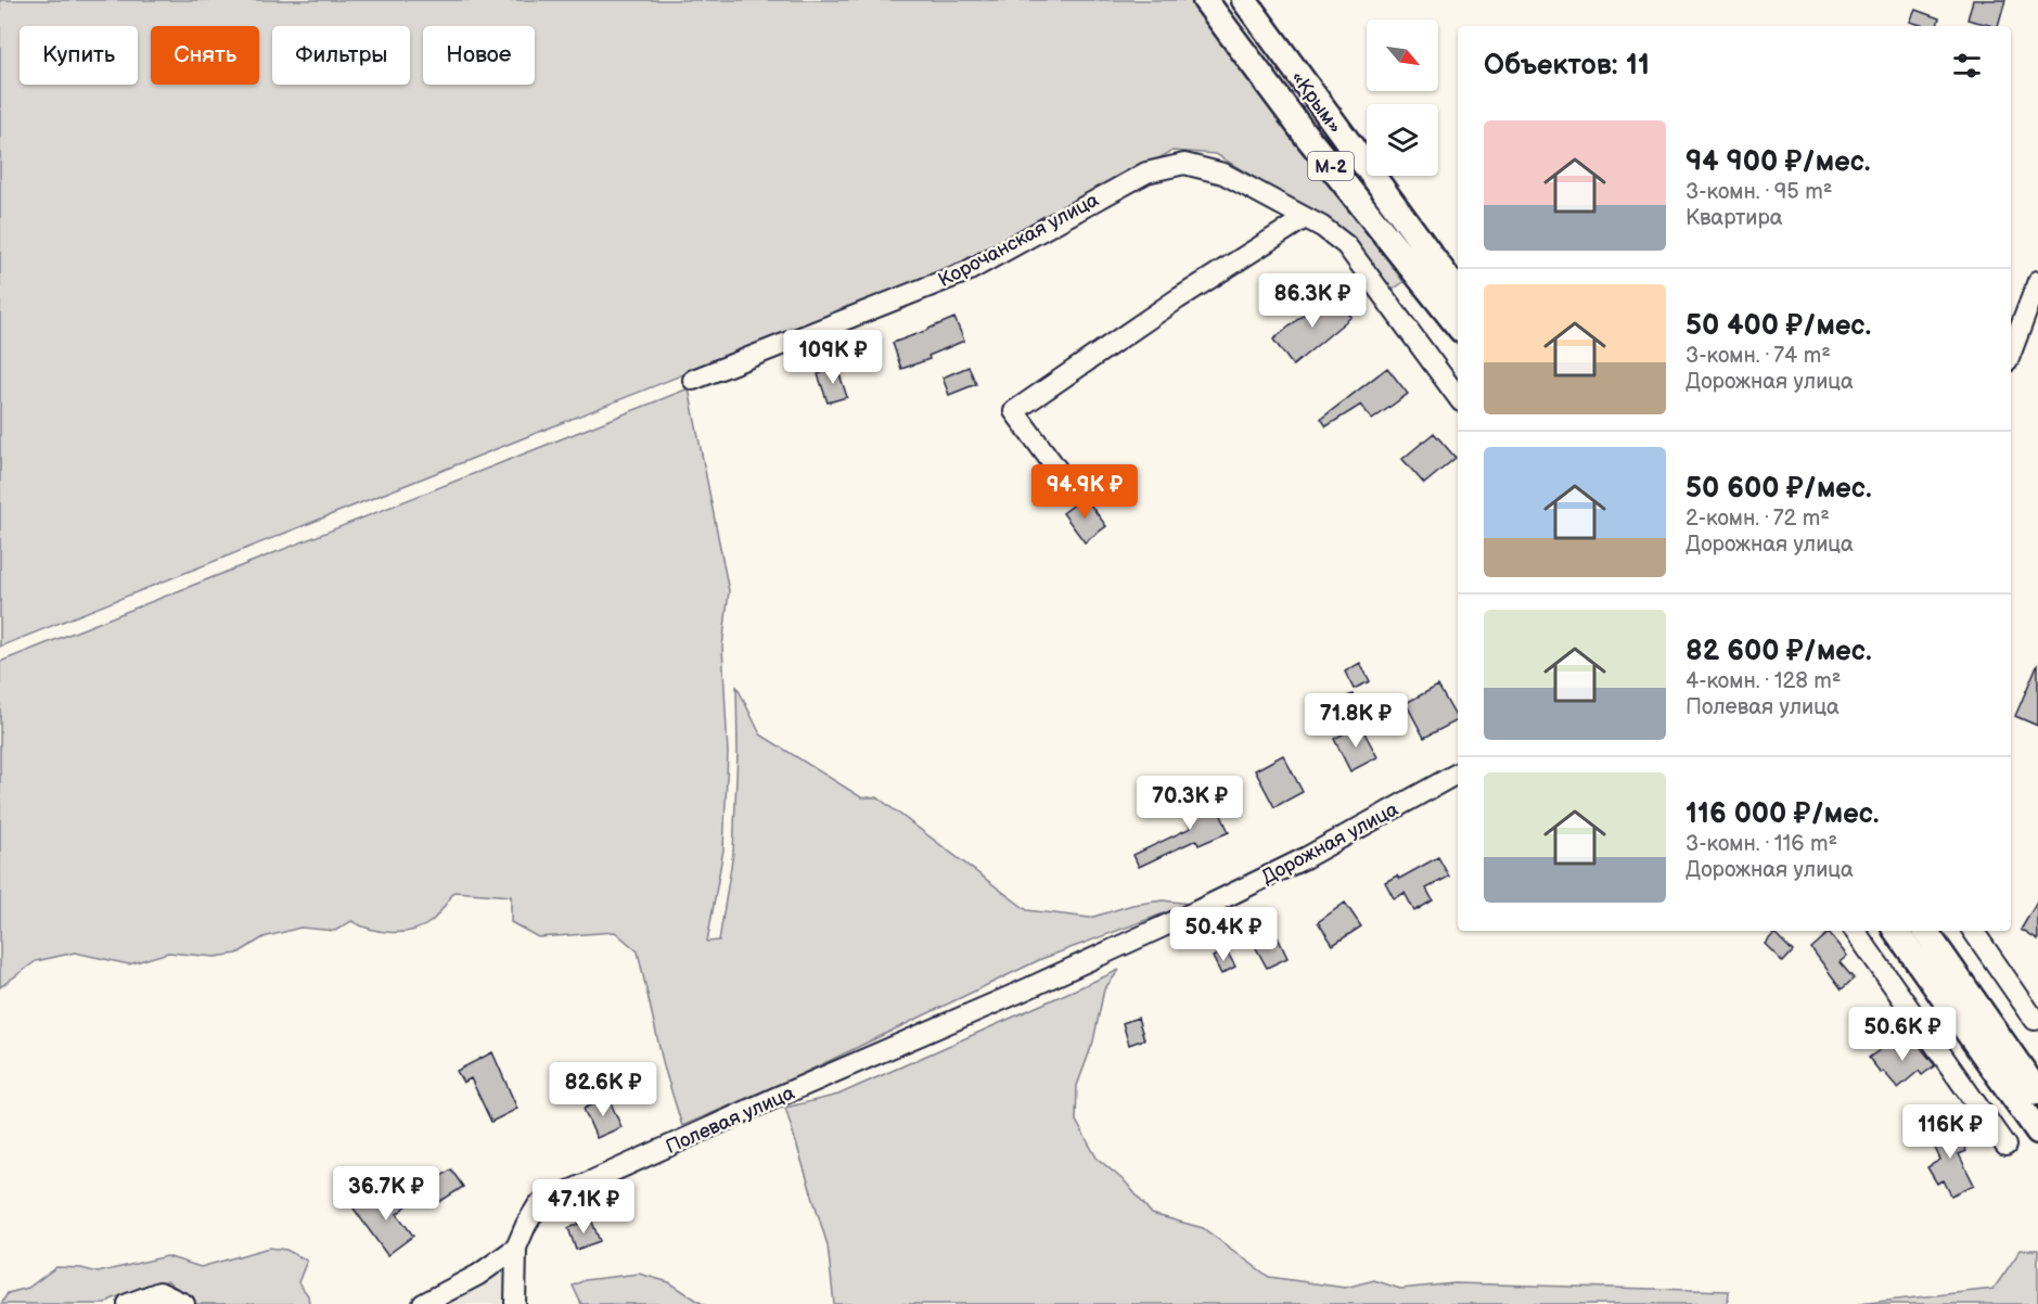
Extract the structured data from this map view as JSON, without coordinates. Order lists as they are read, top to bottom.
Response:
{
  "streets": {
    "main road": ["«Крым»", "М-2"],
    "street": ["Корочанская улица", "Дорожная улица", "Полевая улица"]
  },
  "crossings": [
    ["Дорожная улица", "Полевая улица"]
  ],
  "north": "bottom right",
  "page": {
    "chip": [
      "Купить",
      "Снять",
      "Фильтры",
      "Новое"
    ],
    "heading": "Объектов: 11",
    "list": [
      {
        "name": "94 900 ₽/мес.",
        "note": "3-комн. · 95 m² · Квартира"
      },
      {
        "name": "50 400 ₽/мес.",
        "note": "3-комн. · 74 m² · Дорожная улица"
      },
      {
        "name": "50 600 ₽/мес.",
        "note": "2-комн. · 72 m² · Дорожная улица"
      },
      {
        "name": "82 600 ₽/мес.",
        "note": "4-комн. · 128 m² · Полевая улица"
      },
      {
        "name": "116 000 ₽/мес.",
        "note": "3-комн. · 116 m² · Дорожная улица"
      }
    ],
    "price": [
      "86.3K ₽",
      "109K ₽",
      "94.9K ₽",
      "71.8K ₽",
      "70.3K ₽",
      "50.4K ₽",
      "50.6K ₽",
      "82.6K ₽",
      "116K ₽",
      "36.7K ₽",
      "47.1K ₽"
    ]
  }
}
